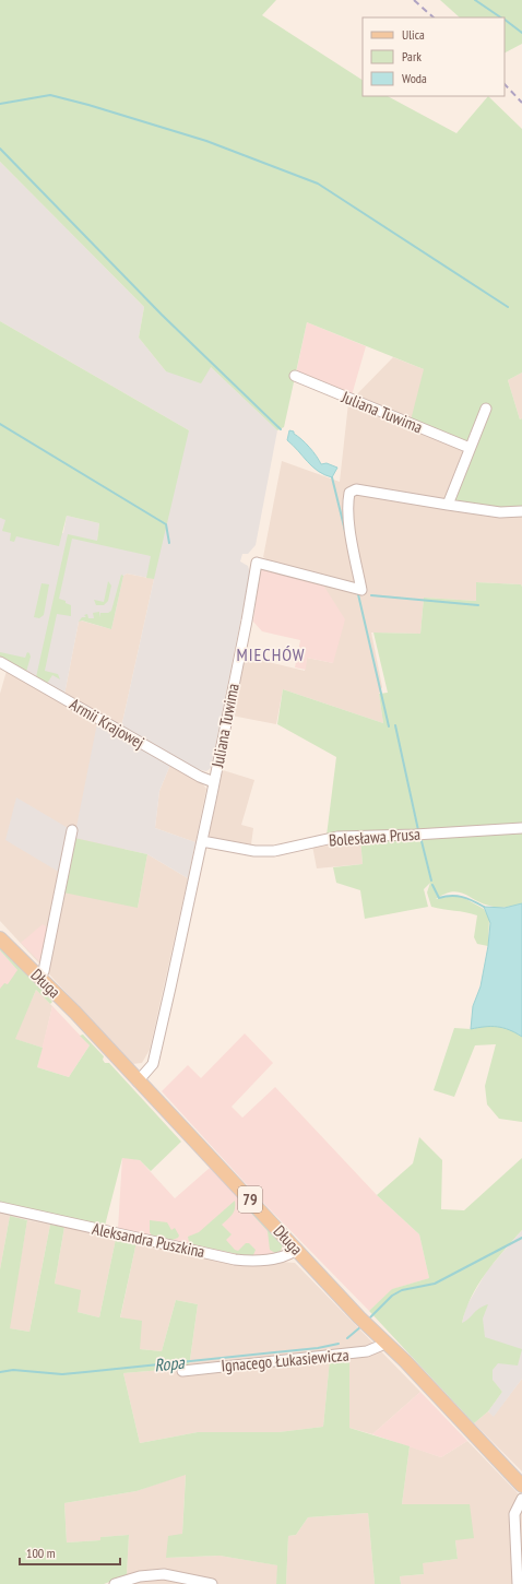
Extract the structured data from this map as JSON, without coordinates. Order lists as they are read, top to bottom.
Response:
{
  "streets": {
    "main road": ["Długa", "79"],
    "street": [
      "Juliana Tuwima",
      "Armii Krajowej",
      "Bolesława Prusa",
      "Aleksandra Puszkina",
      "Ignacego Łukasiewicza"
    ]
  },
  "crossings": [
    ["Juliana Tuwima", "Armii Krajowej"],
    ["Juliana Tuwima", "Bolesława Prusa"],
    ["Juliana Tuwima", "Długa"],
    ["Długa", "Aleksandra Puszkina"],
    ["Długa", "Ignacego Łukasiewicza"]
  ],
  "districts": ["MIECHÓW"],
  "water": ["Ropa"],
  "legend": ["Ulica", "Park", "Woda"],
  "scale_bar": "100 m"
}
